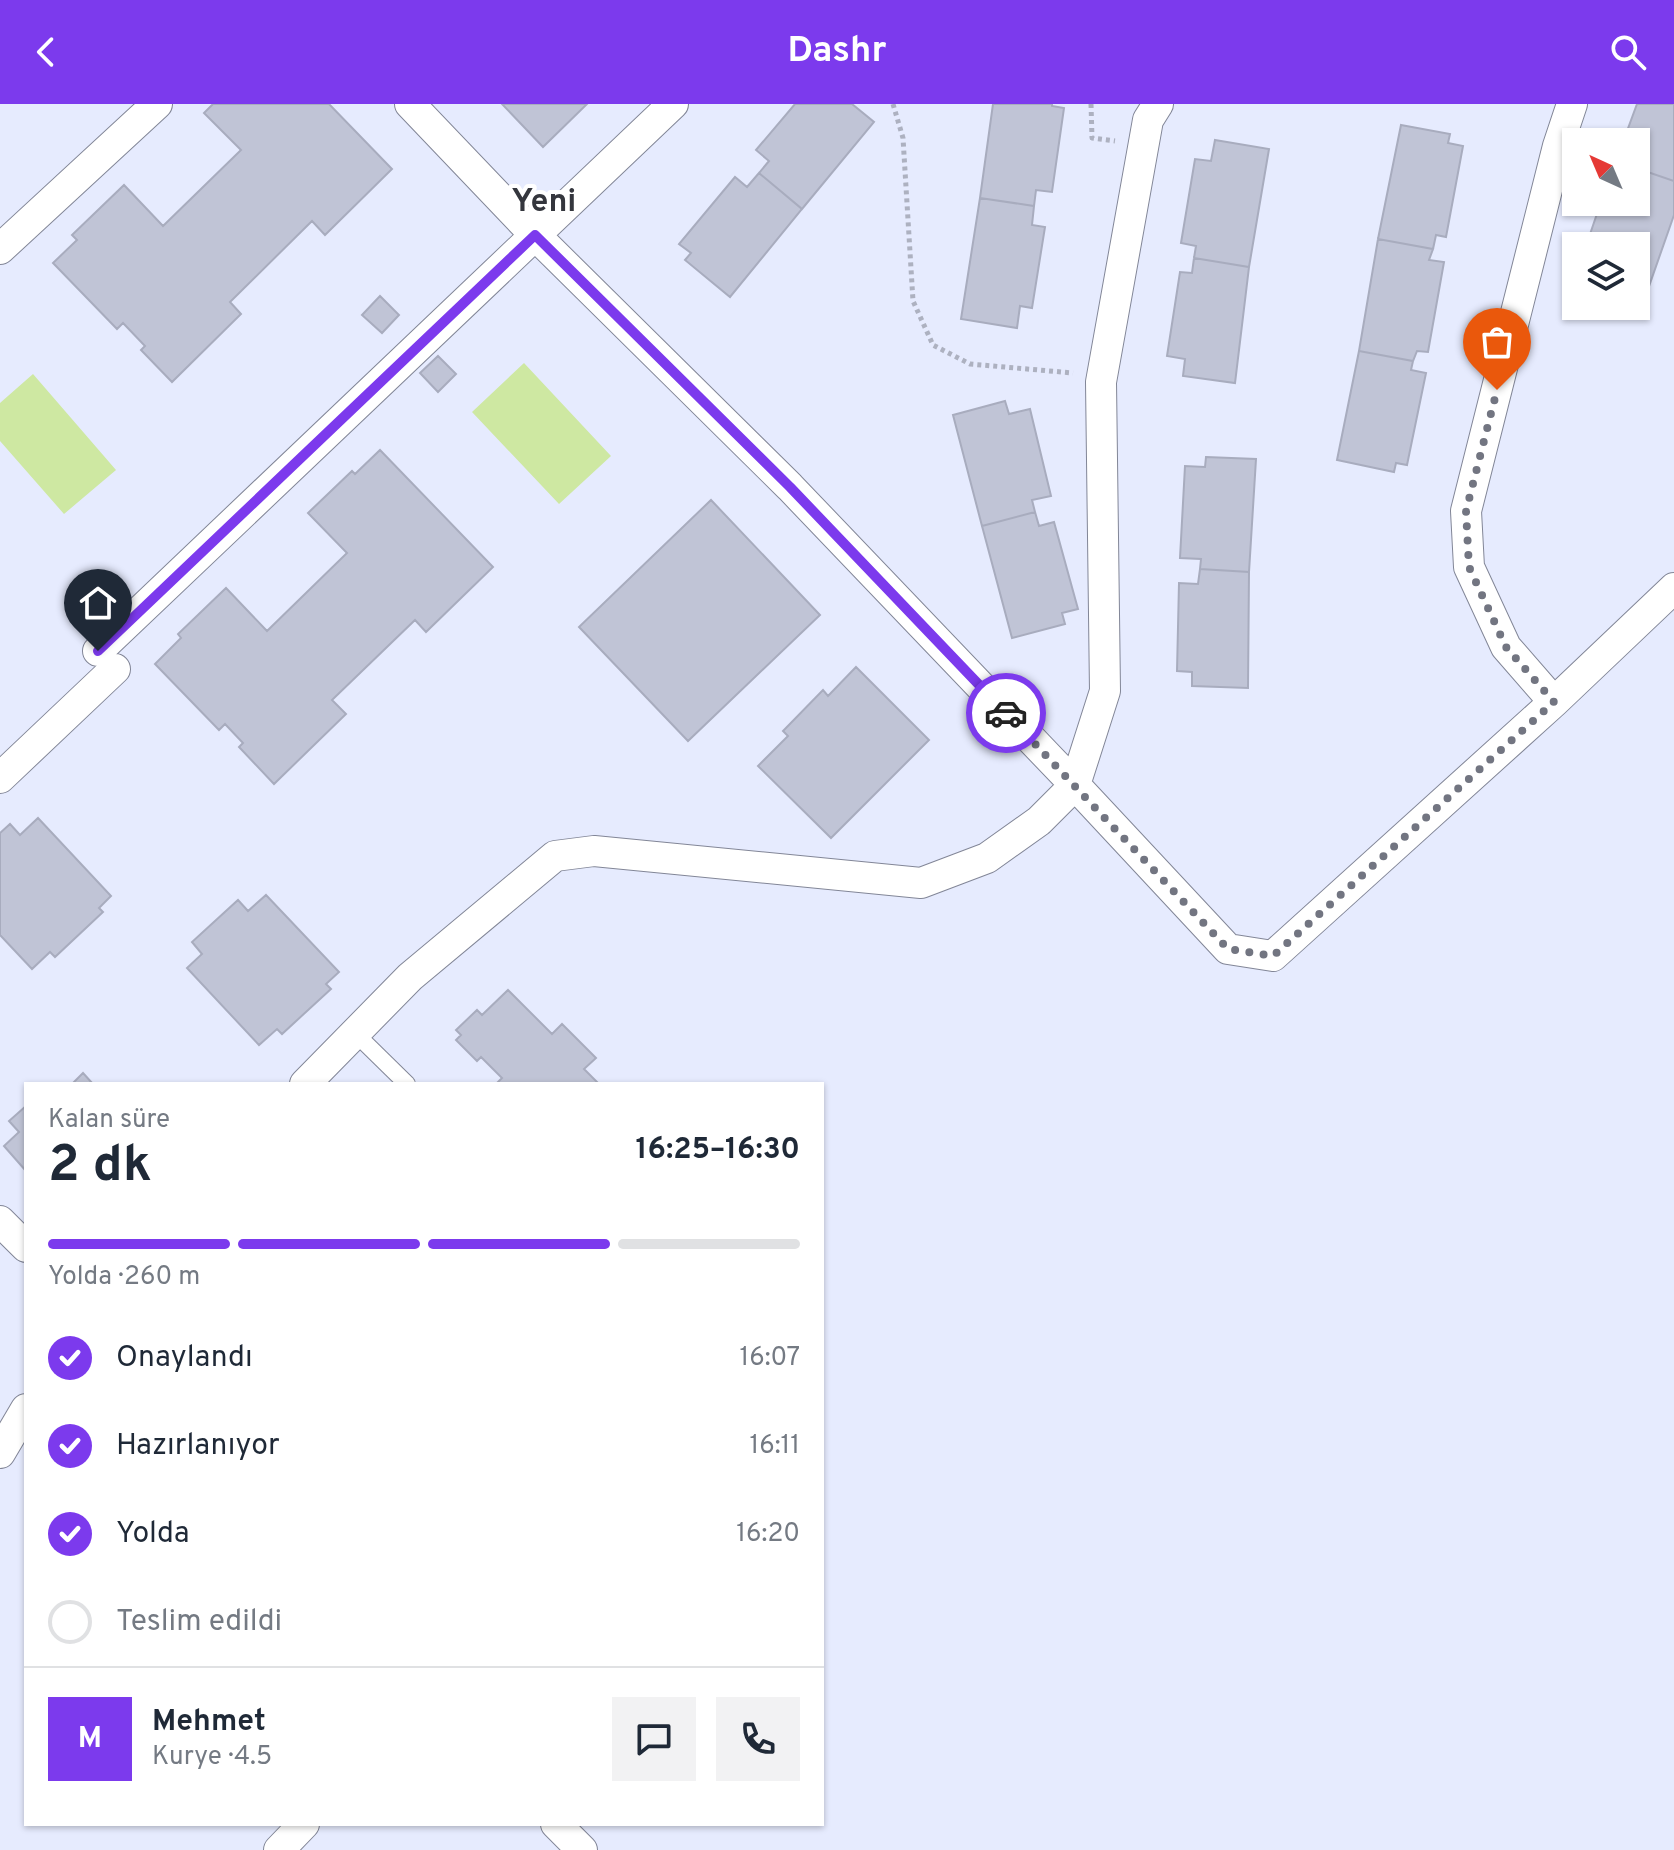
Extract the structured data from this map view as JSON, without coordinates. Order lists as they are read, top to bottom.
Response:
{
  "districts": ["Yeni"],
  "north": "top left",
  "page": {
    "header": "Dashr",
    "heading": ["2 dk", "Kalan süre", "16:25–16:30"],
    "panel": ["Mehmet", "Kurye · 4.5"],
    "bar": "Yolda · 260 m",
    "list": [
      ["Onaylandı", "16:07"],
      ["Hazırlanıyor", "16:11"],
      ["Yolda", "16:20"],
      "Teslim edildi"
    ],
    "round": "M"
  }
}
